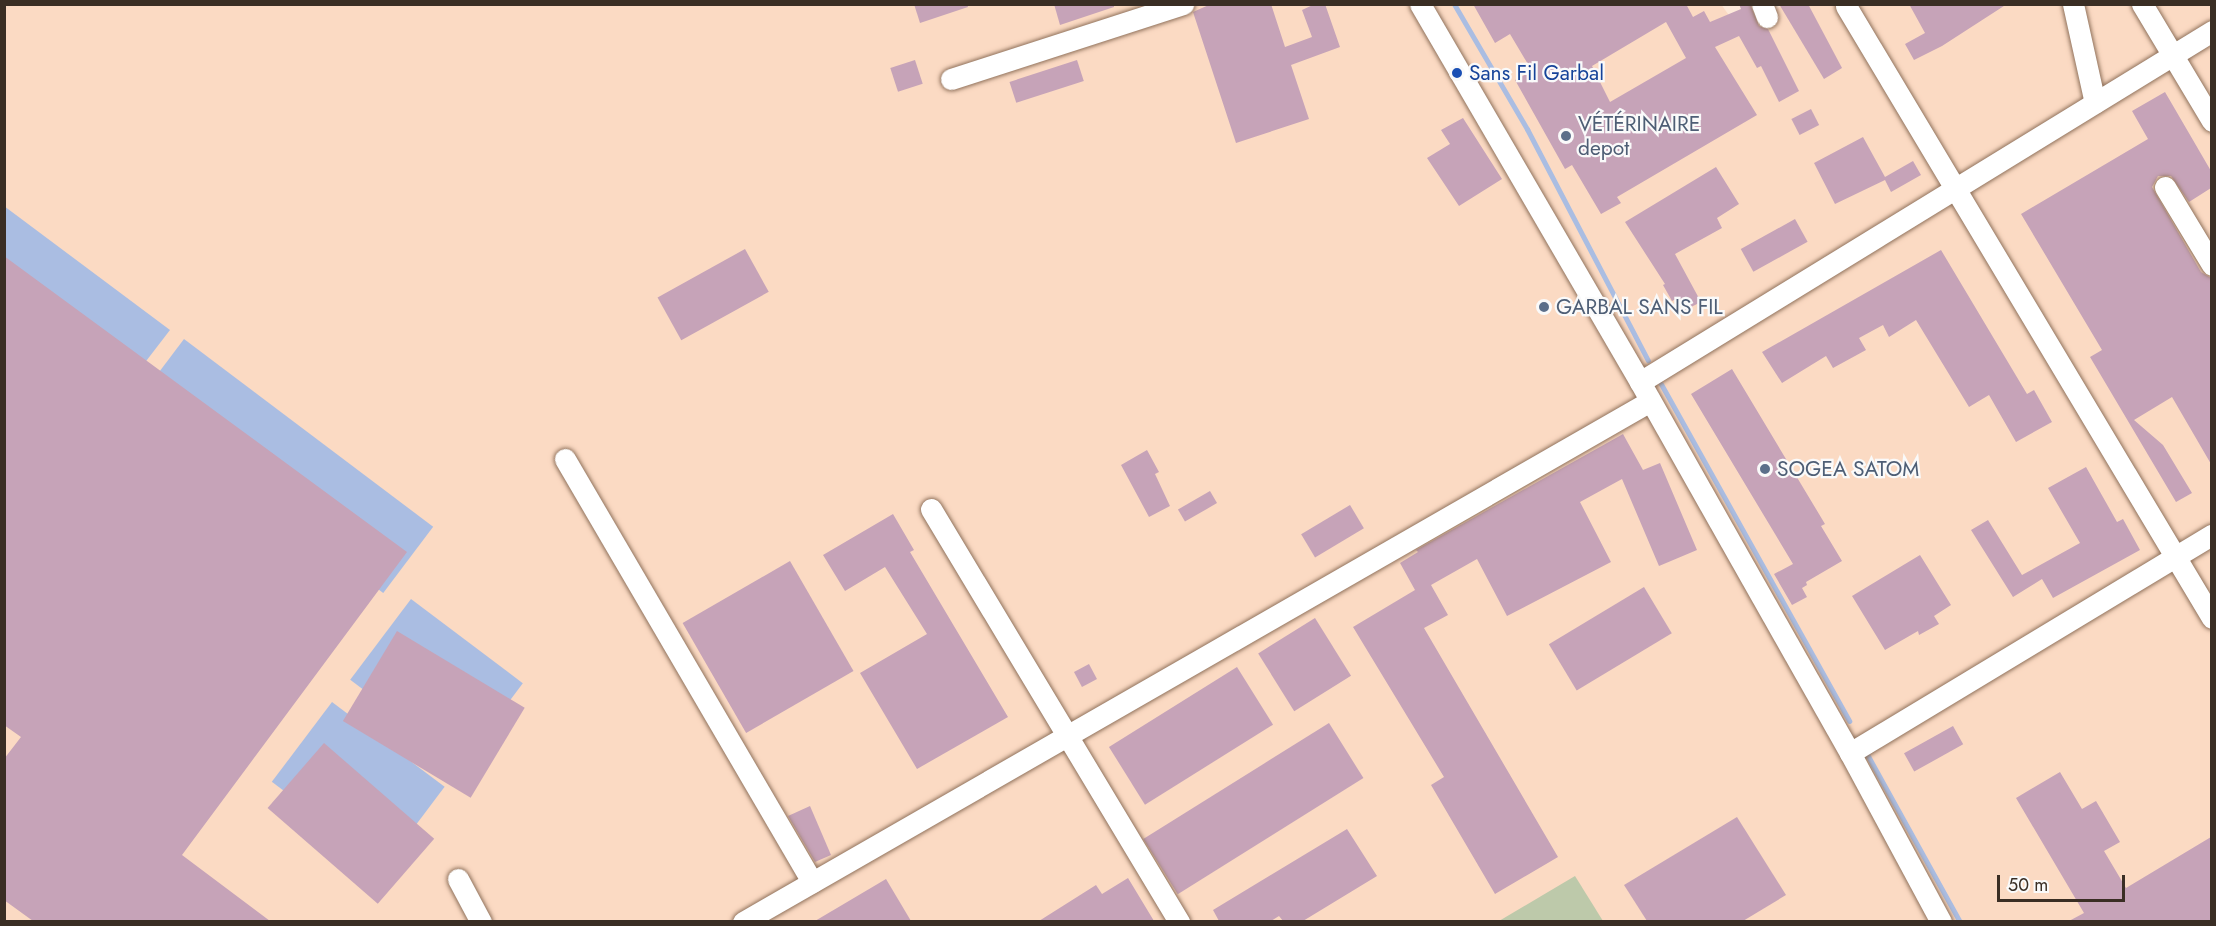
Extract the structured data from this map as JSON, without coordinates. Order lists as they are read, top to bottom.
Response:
{
  "places": [
    "Sans Fil Garbal",
    "VÉTÉRINAIRE depot",
    "GARBAL SANS FIL",
    "SOGEA SATOM"
  ],
  "scale_bar": "50 m"
}
